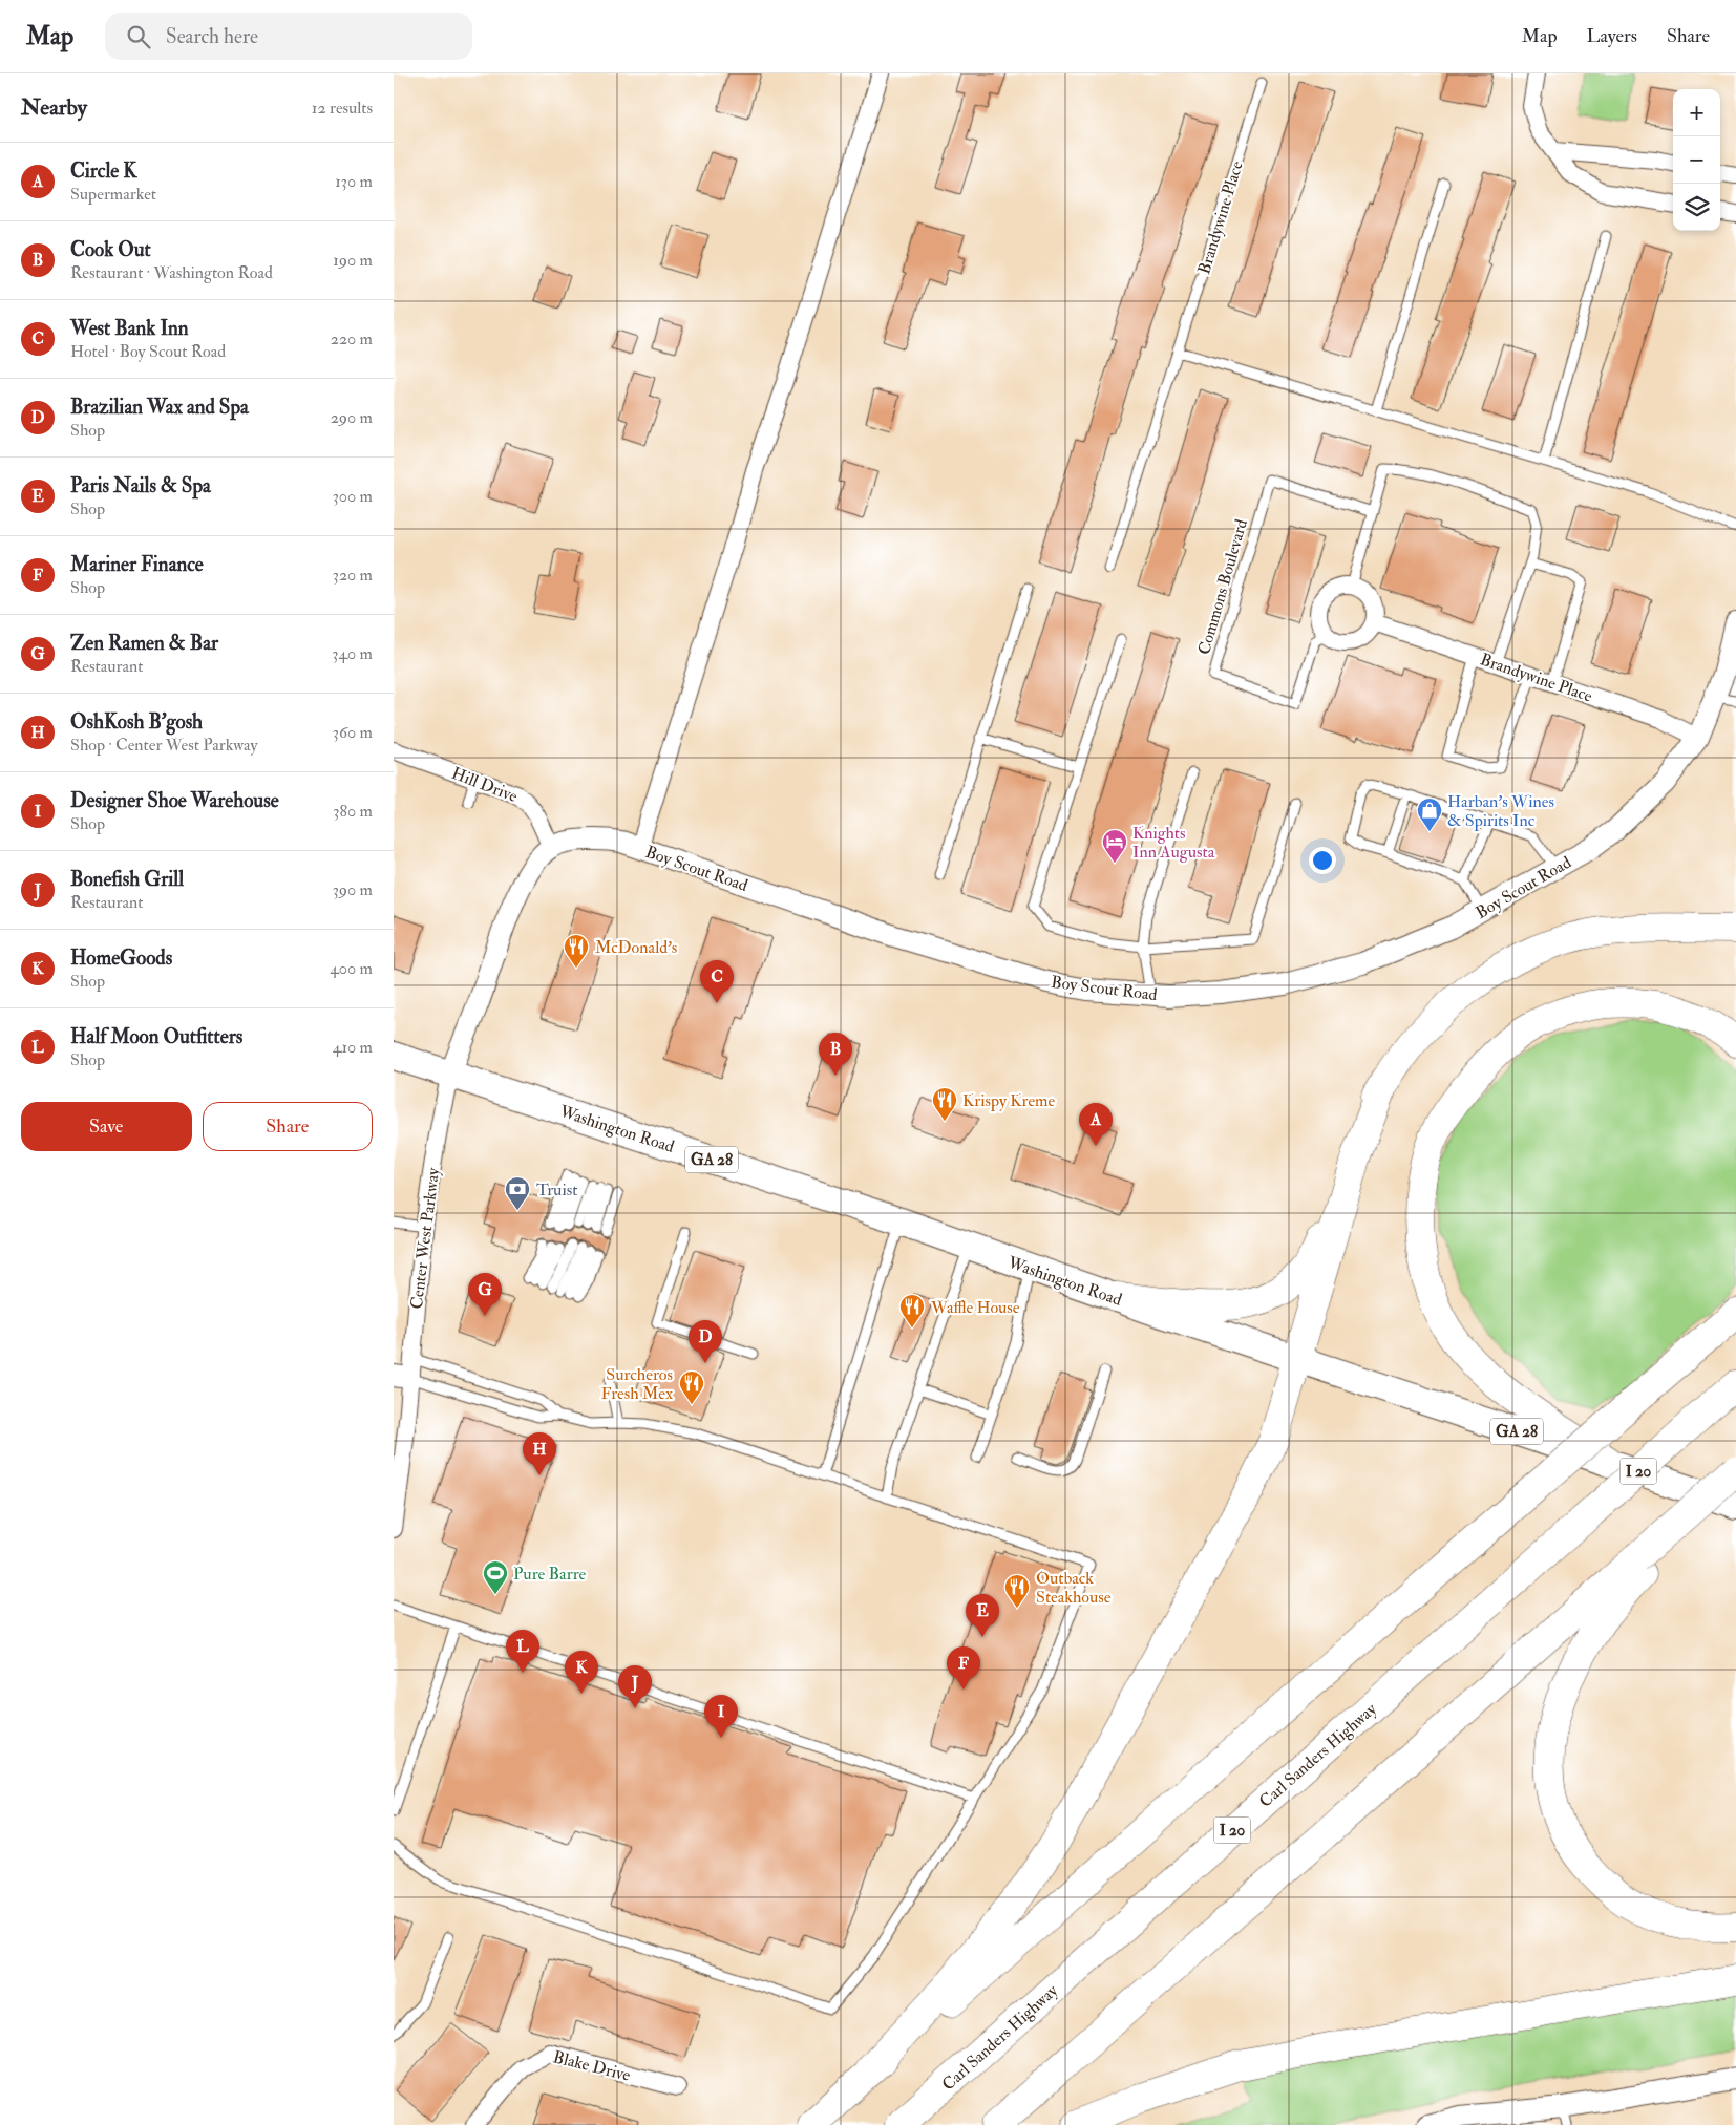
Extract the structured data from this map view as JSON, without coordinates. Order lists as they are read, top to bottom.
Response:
{
  "streets": {
    "highway": ["I 20", "Carl Sanders Highway"],
    "main road": ["Washington Road", "GA 28"],
    "street": [
      "Brandywine Place",
      "Hill Drive",
      "Boy Scout Road",
      "Center West Parkway",
      "Blake Drive"
    ],
    "lane": ["Commons Boulevard"]
  },
  "crossings": [
    ["Brandywine Place", "Commons Boulevard"],
    ["Brandywine Place", "Boy Scout Road"],
    ["Hill Drive", "Boy Scout Road"],
    ["Washington Road", "Center West Parkway"]
  ],
  "places": {
    "shop": ["Harban's Wines & Spirits Inc"],
    "hotel": ["Knights Inn Augusta"],
    "restaurant": [
      "McDonald's",
      "Krispy Kreme",
      "Waffle House",
      "Surcheros Fresh Mex",
      "Outback Steakhouse"
    ],
    "bank": ["Truist"],
    "sports": ["Pure Barre"]
  },
  "page": {
    "header": "Map",
    "search": "Search here",
    "nav": ["Map", "Layers", "Share"],
    "heading": ["Nearby", "12 results"],
    "map_buttons": ["+", "−"],
    "list": [
      {
        "mark": "A",
        "name": "Circle K",
        "note": "Supermarket",
        "value": "130 m"
      },
      {
        "mark": "B",
        "name": "Cook Out",
        "note": "Restaurant · Washington Road",
        "value": "190 m"
      },
      {
        "mark": "C",
        "name": "West Bank Inn",
        "note": "Hotel · Boy Scout Road",
        "value": "220 m"
      },
      {
        "mark": "D",
        "name": "Brazilian Wax and Spa",
        "note": "Shop",
        "value": "290 m"
      },
      {
        "mark": "E",
        "name": "Paris Nails & Spa",
        "note": "Shop",
        "value": "300 m"
      },
      {
        "mark": "F",
        "name": "Mariner Finance",
        "note": "Shop",
        "value": "320 m"
      },
      {
        "mark": "G",
        "name": "Zen Ramen & Bar",
        "note": "Restaurant",
        "value": "340 m"
      },
      {
        "mark": "H",
        "name": "OshKosh B'gosh",
        "note": "Shop · Center West Parkway",
        "value": "360 m"
      },
      {
        "mark": "I",
        "name": "Designer Shoe Warehouse",
        "note": "Shop",
        "value": "380 m"
      },
      {
        "mark": "J",
        "name": "Bonefish Grill",
        "note": "Restaurant",
        "value": "390 m"
      },
      {
        "mark": "K",
        "name": "HomeGoods",
        "note": "Shop",
        "value": "400 m"
      },
      {
        "mark": "L",
        "name": "Half Moon Outfitters",
        "note": "Shop",
        "value": "410 m"
      }
    ],
    "pins": [
      "C",
      "B",
      "A",
      "G",
      "D",
      "H",
      "E",
      "L",
      "F",
      "K",
      "J",
      "I"
    ],
    "buttons": ["Save", "Share"]
  }
}
